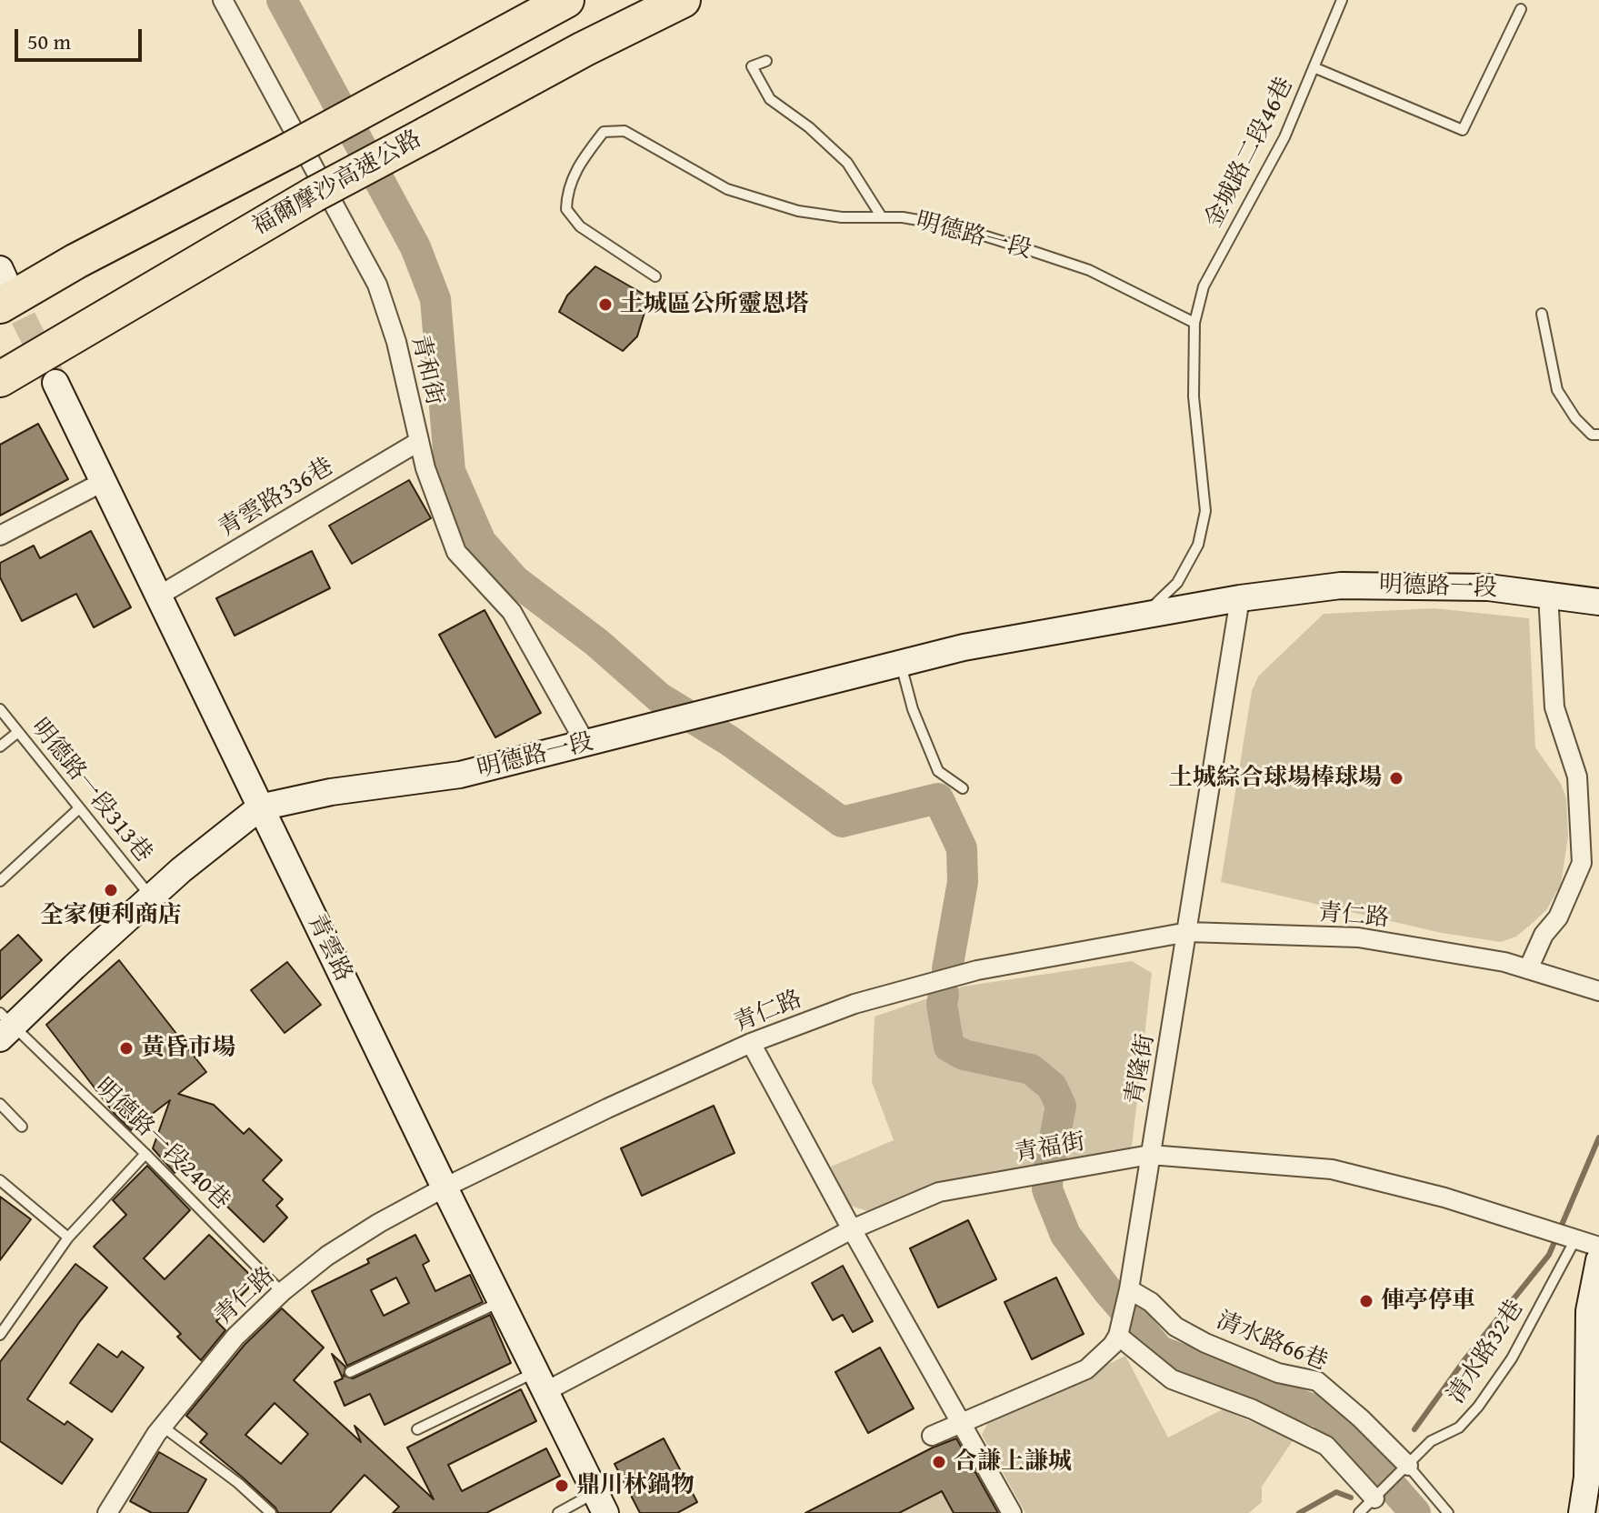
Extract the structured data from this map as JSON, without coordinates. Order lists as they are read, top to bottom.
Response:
{
  "streets": {
    "highway": ["福爾摩沙高速公路"],
    "street": [
      "明德路一段",
      "青和街",
      "青雲路336巷",
      "青仁路",
      "青雲路",
      "青隆街",
      "青福街",
      "清水路66巷"
    ],
    "lane": [
      "金城路二段46巷",
      "明德路一段313巷",
      "明德路一段240巷",
      "清水路32巷"
    ]
  },
  "crossings": [
    ["金城路二段46巷", "明德路一段"],
    ["明德路一段", "青和街"],
    ["明德路一段", "明德路一段313巷"],
    ["明德路一段", "青雲路"],
    ["明德路一段", "青隆街"],
    ["明德路一段", "明德路一段240巷"],
    ["青和街", "青雲路336巷"],
    ["青雲路336巷", "青雲路"],
    ["青仁路", "青雲路"],
    ["青仁路", "青隆街"],
    ["青仁路", "明德路一段240巷"],
    ["青雲路", "青福街"],
    ["青隆街", "青福街"],
    ["青隆街", "清水路66巷"],
    ["青福街", "清水路32巷"],
    ["清水路66巷", "清水路32巷"]
  ],
  "places": [
    "土城區公所靈恩塔",
    "土城綜合球場棒球場",
    "全家便利商店",
    "黃昏市場",
    "俥亭停車",
    "合謙上謙城",
    "鼎川林鍋物"
  ],
  "scale_bar": "50 m"
}
